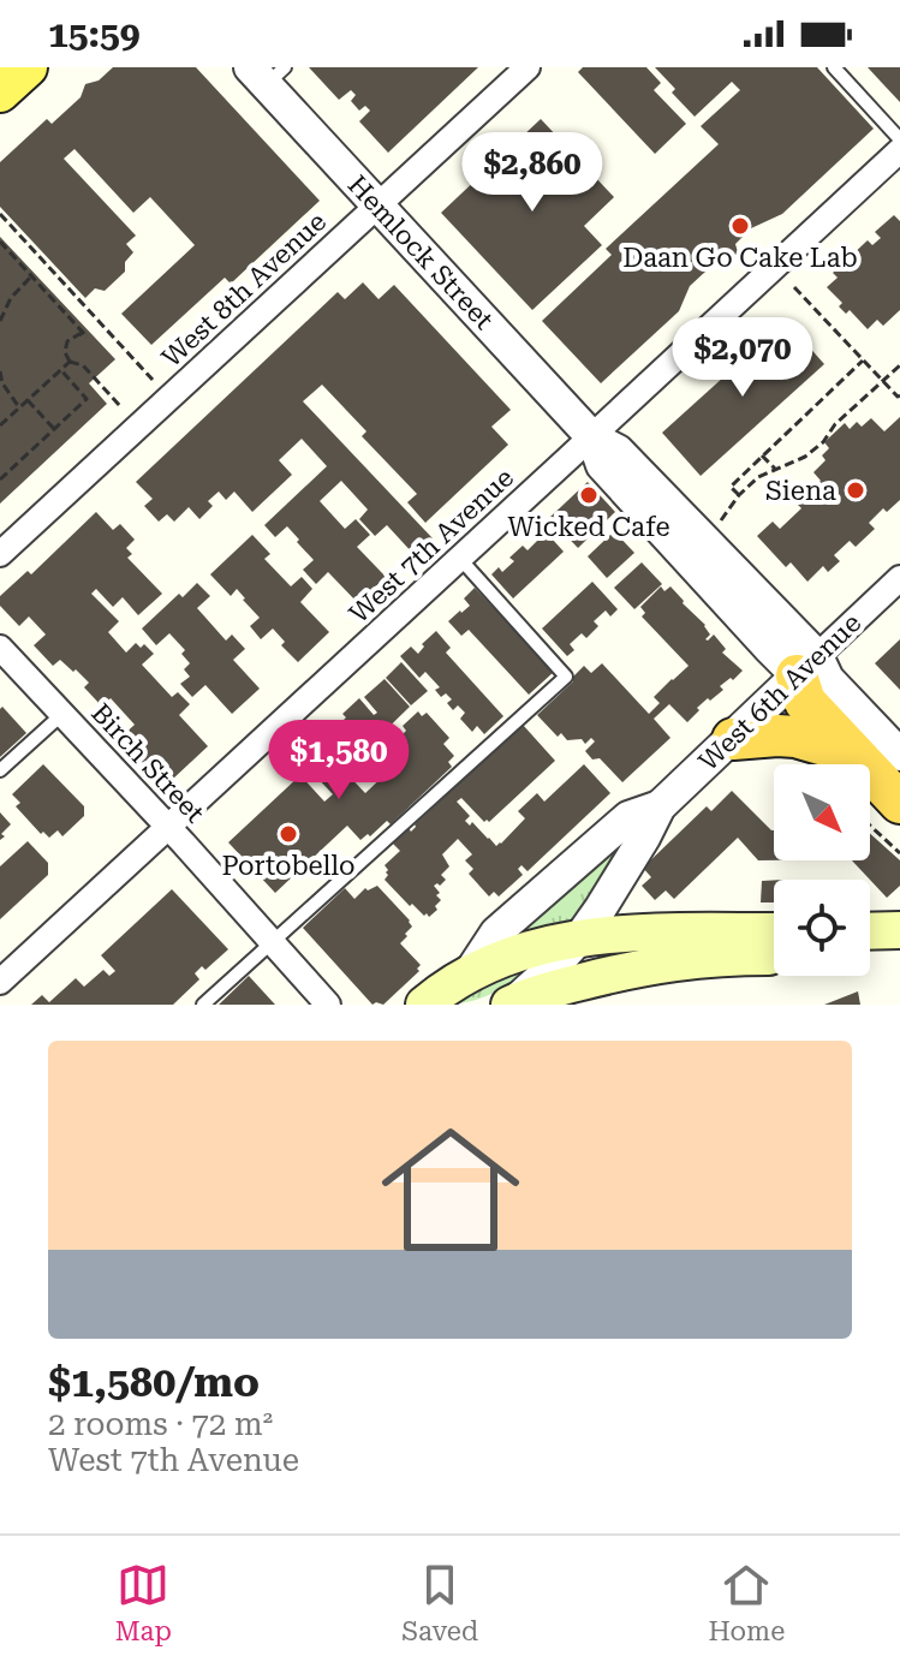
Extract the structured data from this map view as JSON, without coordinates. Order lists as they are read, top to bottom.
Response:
{
  "streets": {
    "main road": ["West 6th Avenue"],
    "street": [
      "Hemlock Street",
      "West 8th Avenue",
      "West 7th Avenue",
      "Birch Street"
    ]
  },
  "crossings": [
    ["Hemlock Street", "West 8th Avenue"],
    ["Hemlock Street", "West 7th Avenue"],
    ["Hemlock Street", "West 6th Avenue"],
    ["West 7th Avenue", "Birch Street"]
  ],
  "places": [
    "Daan Go Cake Lab",
    "Siena",
    "Wicked Cafe",
    "Portobello"
  ],
  "north": "bottom right",
  "page": {
    "status": "15:59",
    "price": ["$2,860", "$2,070", "$1,580"],
    "list": [
      {
        "name": "$1,580/mo",
        "note": "2 rooms · 72 m² · West 7th Avenue"
      }
    ],
    "tabs": ["Map", "Saved", "Home"]
  }
}
